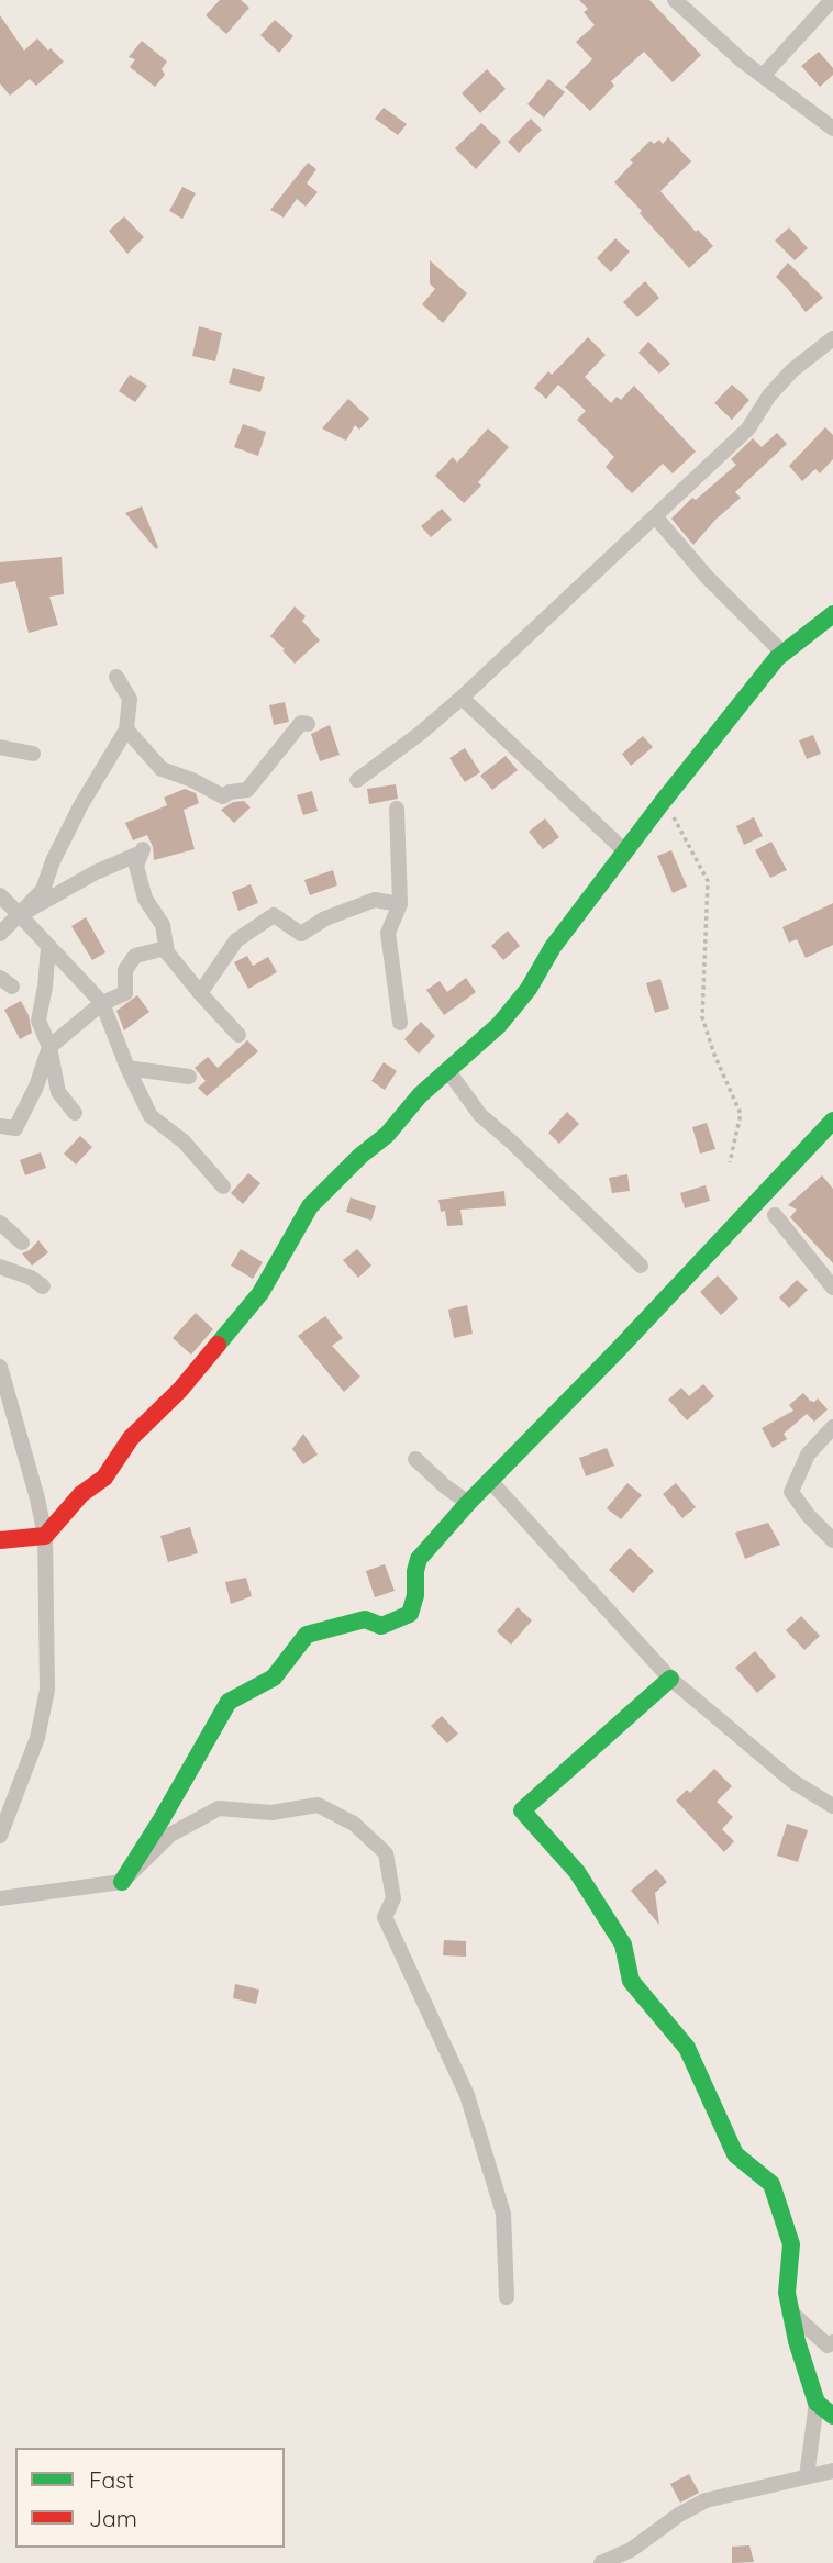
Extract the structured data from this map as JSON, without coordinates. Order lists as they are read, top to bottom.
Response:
{
  "legend": ["Fast", "Jam"]
}
